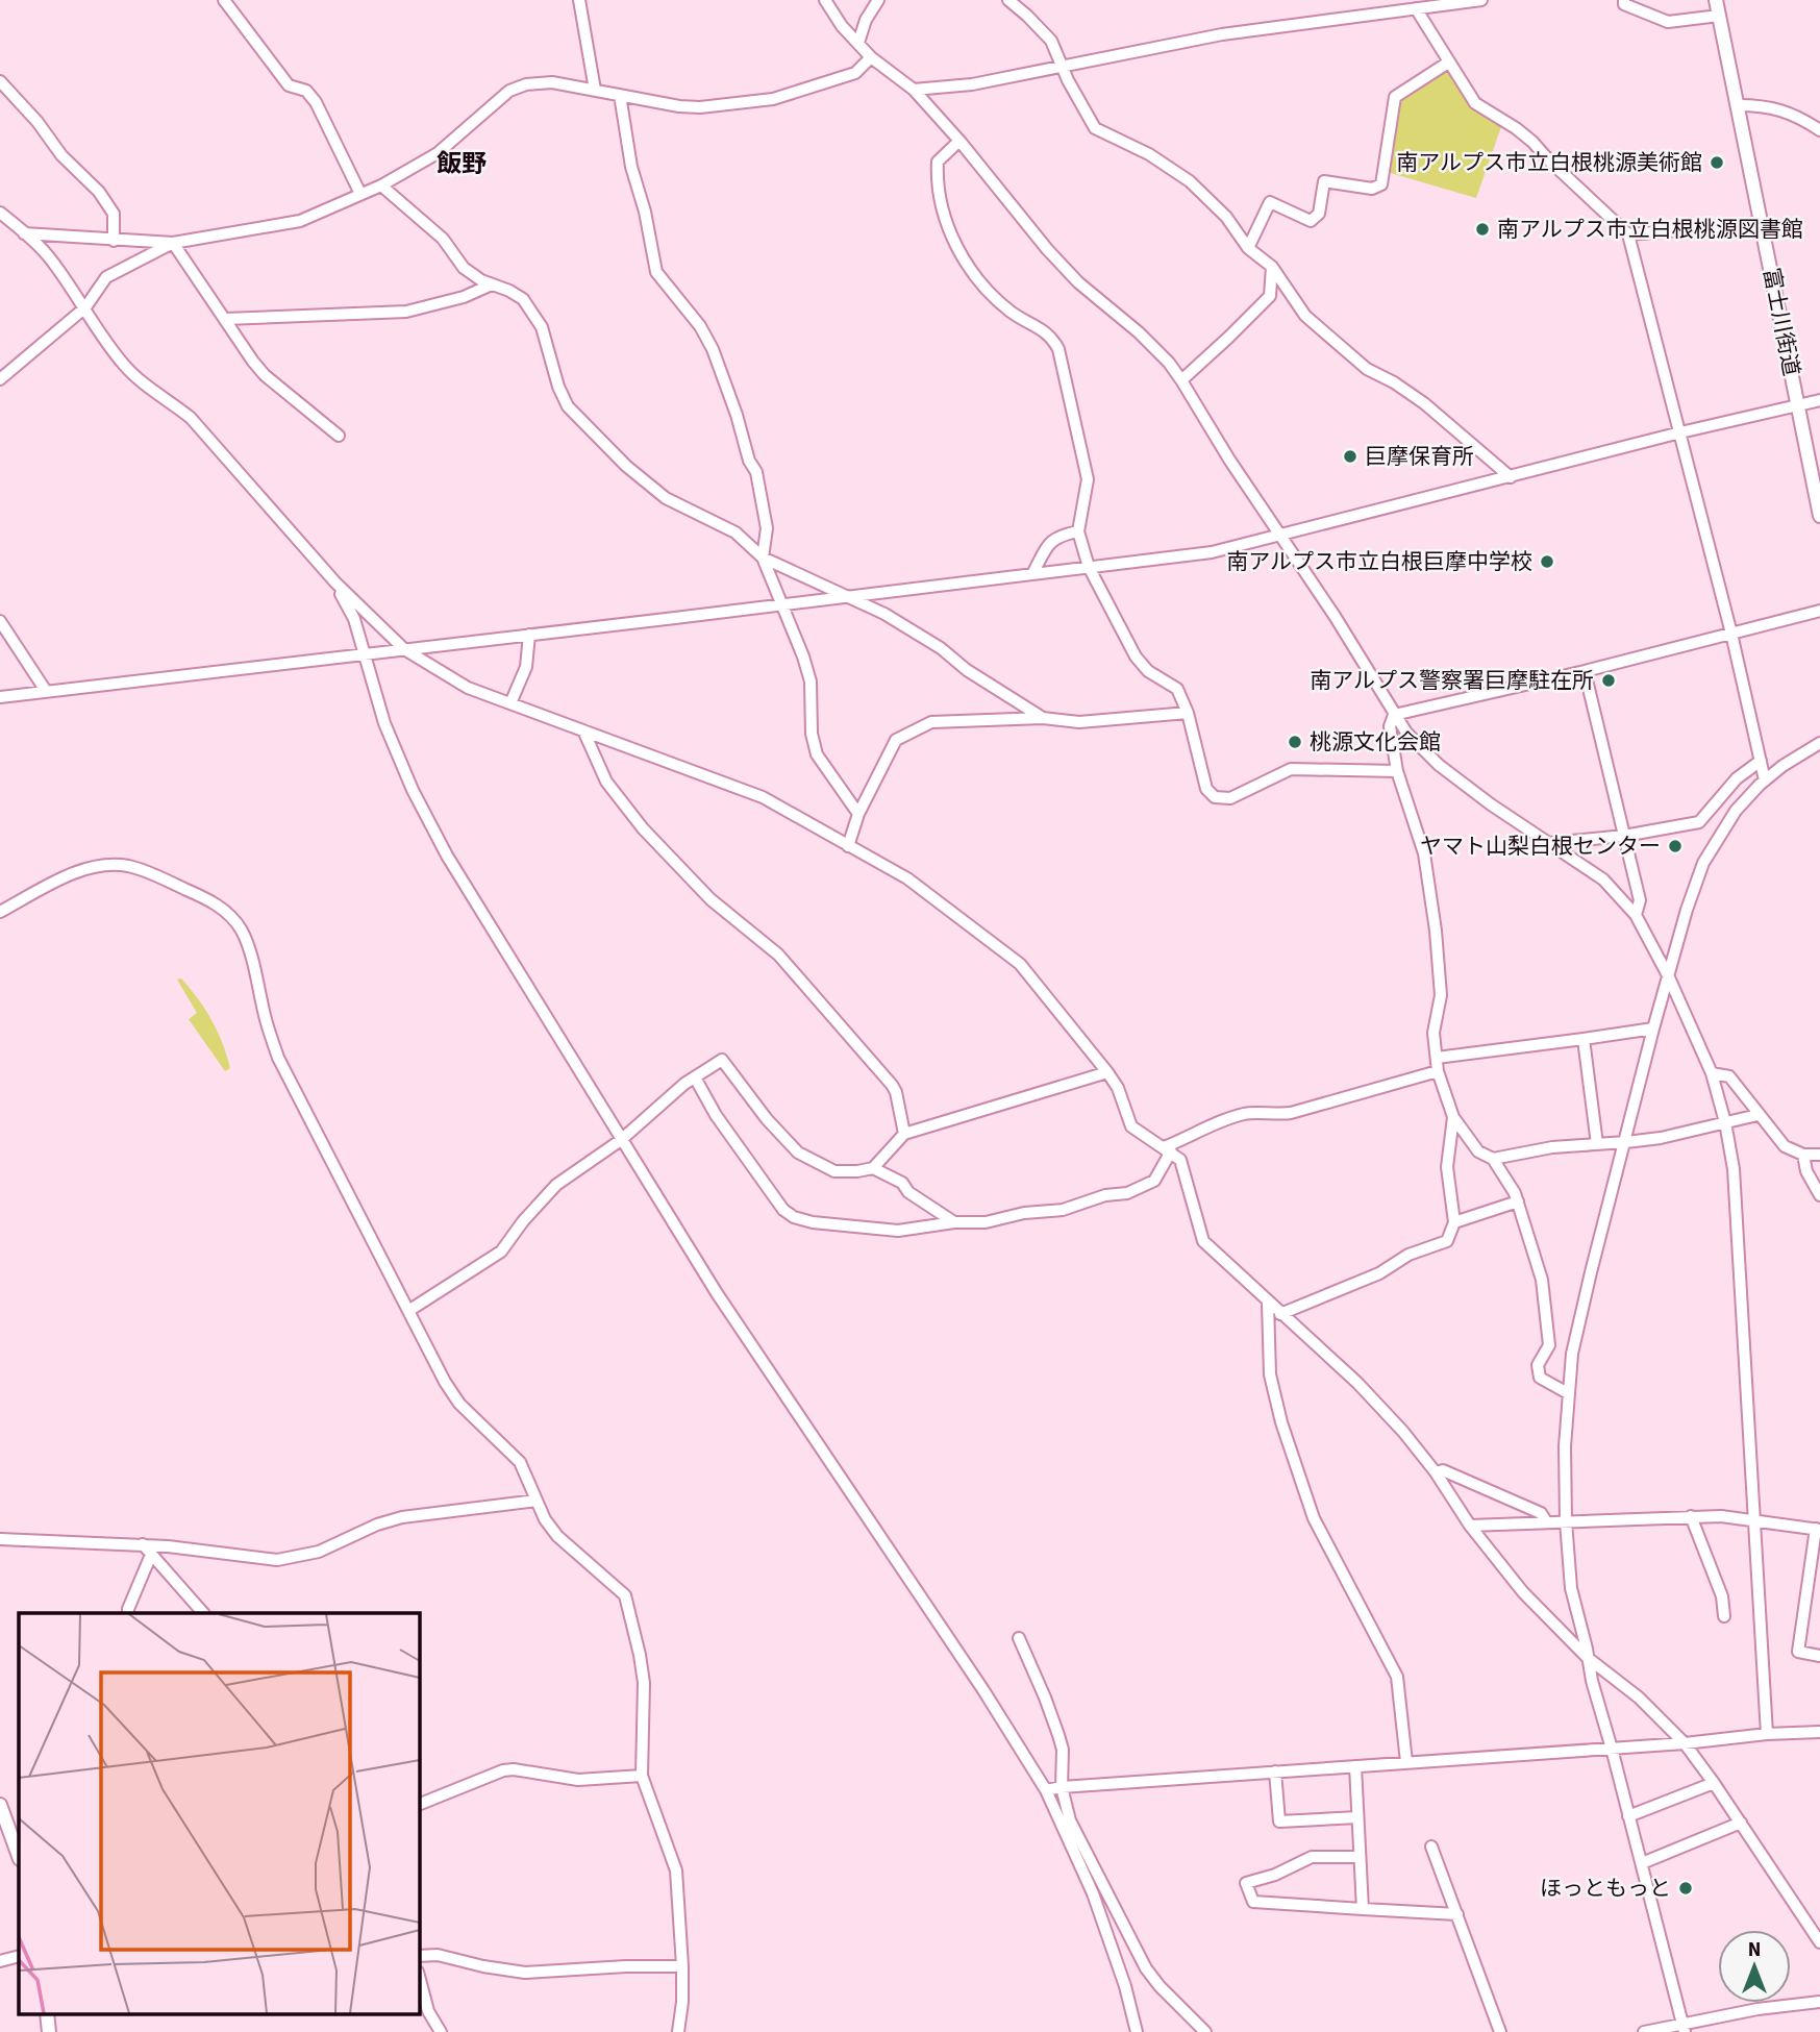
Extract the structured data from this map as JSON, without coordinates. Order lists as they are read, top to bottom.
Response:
{
  "streets": {
    "main road": ["富士川街道"]
  },
  "districts": ["飯野"],
  "places": [
    "南アルプス市立白根桃源美術館",
    "南アルプス市立白根桃源図書館",
    "巨摩保育所",
    "南アルプス市立白根巨摩中学校",
    "南アルプス警察署巨摩駐在所",
    "桃源文化会館",
    "ヤマト山梨白根センター",
    "ほっともっと"
  ],
  "north": "top"
}
